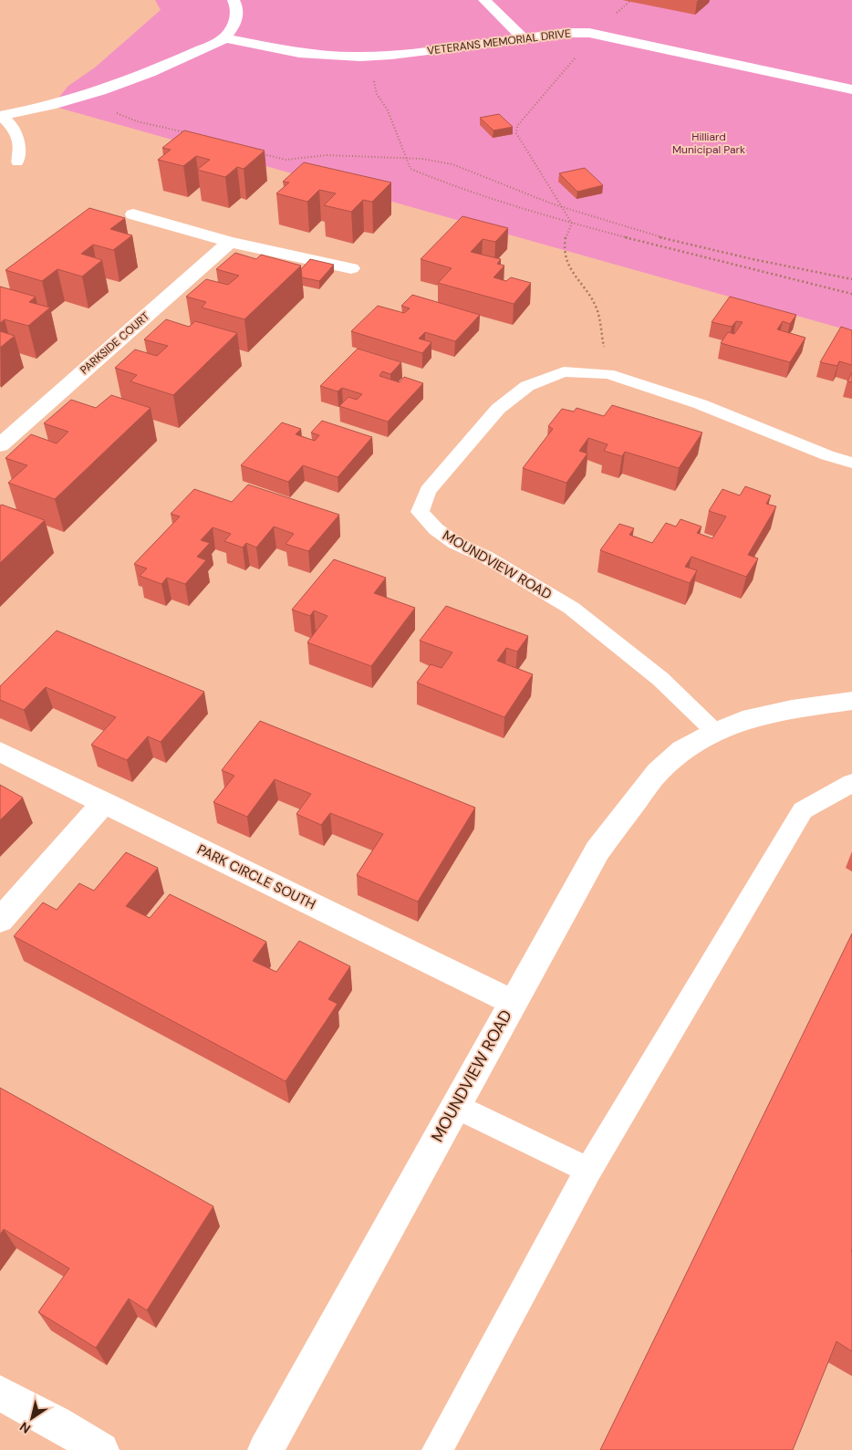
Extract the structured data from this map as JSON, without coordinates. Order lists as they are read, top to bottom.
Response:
{
  "streets": {
    "street": [
      "VETERANS MEMORIAL DRIVE",
      "PARKSIDE COURT",
      "MOUNDVIEW ROAD",
      "PARK CIRCLE SOUTH"
    ]
  },
  "crossings": [
    ["MOUNDVIEW ROAD", "PARK CIRCLE SOUTH"]
  ],
  "parks": ["Hilliard Municipal Park"],
  "north": "bottom left"
}
